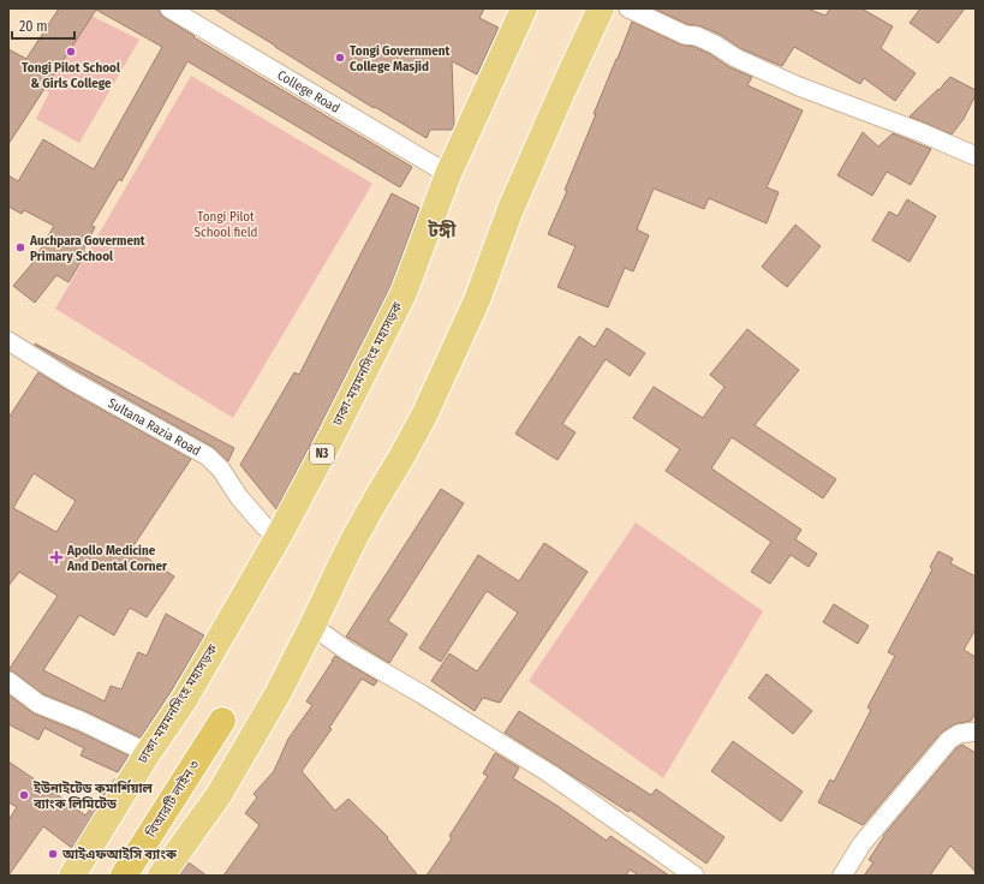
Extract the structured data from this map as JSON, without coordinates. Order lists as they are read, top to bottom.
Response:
{
  "streets": {
    "highway": ["ঢাকা-ময়মনসিংহ মহাসড়ক", "N3", "বিআরটি লাইন ৩"],
    "street": ["College Road", "Sultana Razia Road"]
  },
  "crossings": [
    ["College Road", "ঢাকা-ময়মনসিংহ মহাসড়ক"],
    ["ঢাকা-ময়মনসিংহ মহাসড়ক", "Sultana Razia Road"]
  ],
  "districts": ["টঙ্গী"],
  "parks": ["Tongi Pilot School field"],
  "places": {
    "other": [
      "Tongi Pilot School & Girls College",
      "Tongi Government College Masjid",
      "Auchpara Goverment Primary School",
      "ইউনাইটেড কমার্শিয়াল ব্যাংক লিমিটেড",
      "আইএফআইসি ব্যাংক"
    ],
    "health": ["Apollo Medicine And Dental Corner"]
  },
  "scale_bar": "20 m"
}
